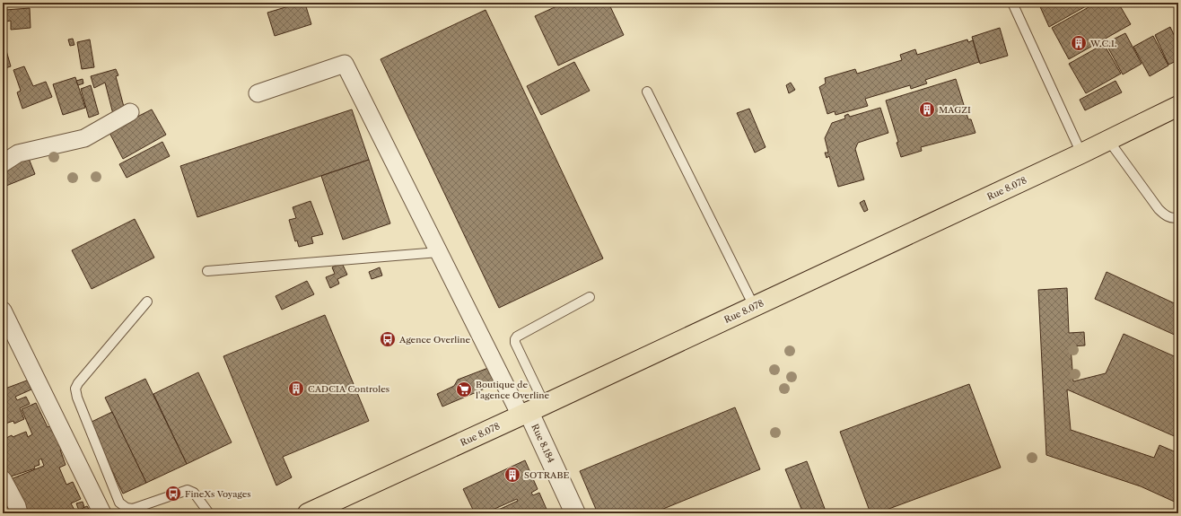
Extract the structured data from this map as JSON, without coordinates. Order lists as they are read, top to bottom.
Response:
{
  "streets": {
    "highway": ["Rue 8.078"],
    "street": ["Rue 8.184"]
  },
  "crossings": [
    ["Rue 8.078", "Rue 8.184"]
  ],
  "places": {
    "building": [
      "W.C.I.",
      "MAGZI",
      "CADCIA Controles",
      "SOTRABE"
    ],
    "bus stop": ["Agence Overline", "FineXs Voyages"],
    "supermarket": ["Boutique de l'agence Overline"]
  }
}
